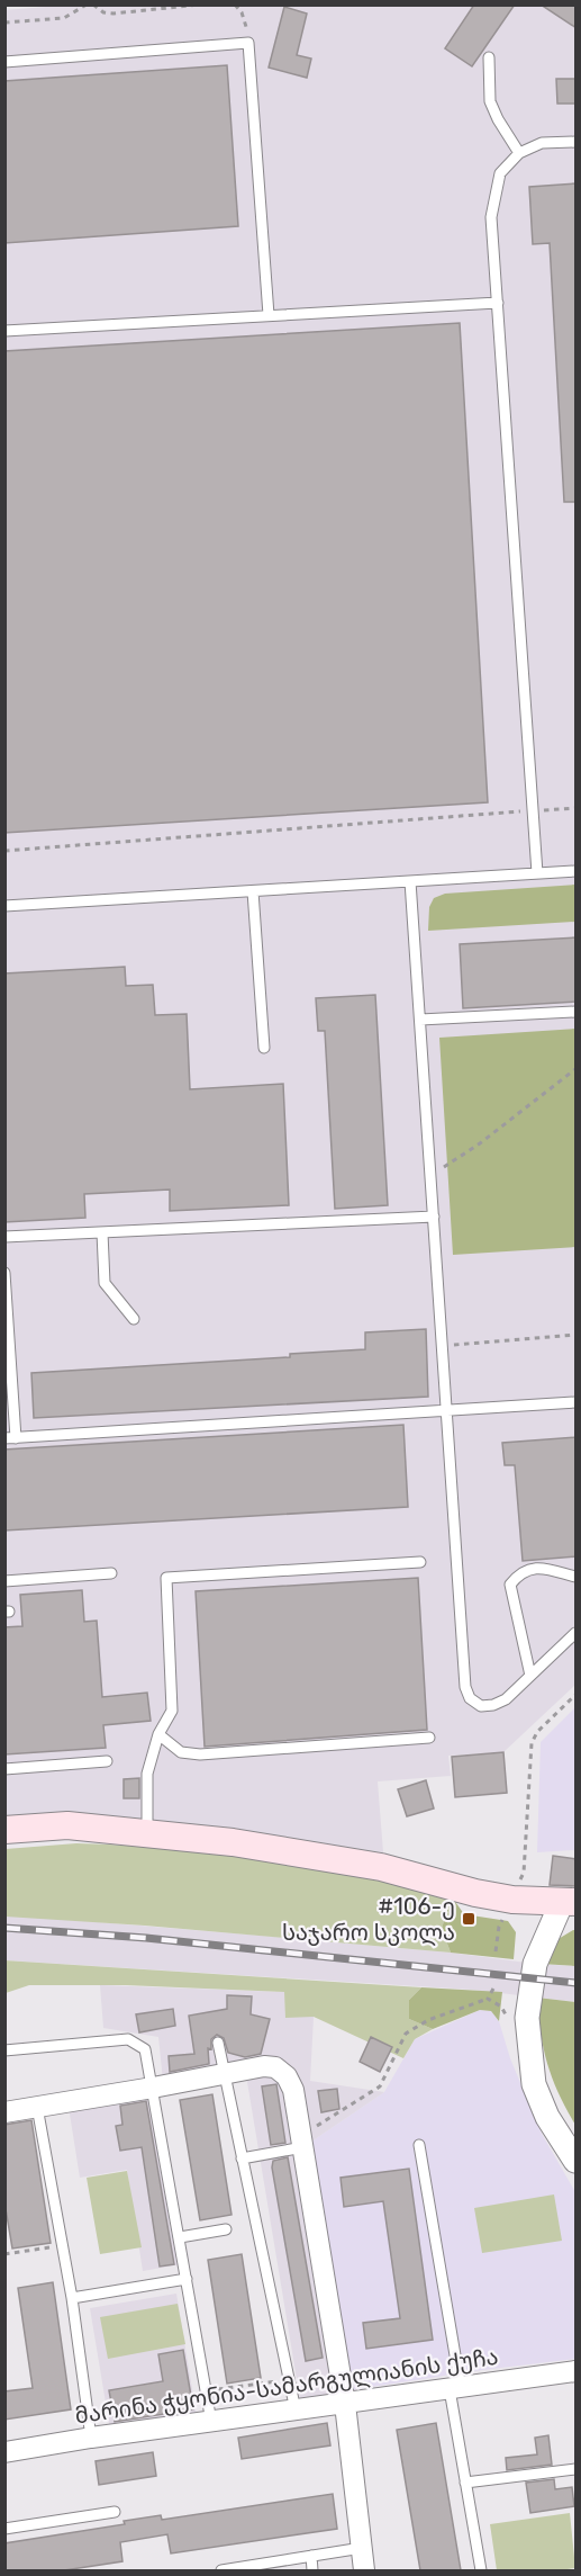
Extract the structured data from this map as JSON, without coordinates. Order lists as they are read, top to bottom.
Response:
{
  "streets": {
    "street": ["მარინა ჭყონია-სამარგულიანის ქუჩა"]
  },
  "places": {
    "transit": ["#106-ე საჯარო სკოლა"]
  }
}
